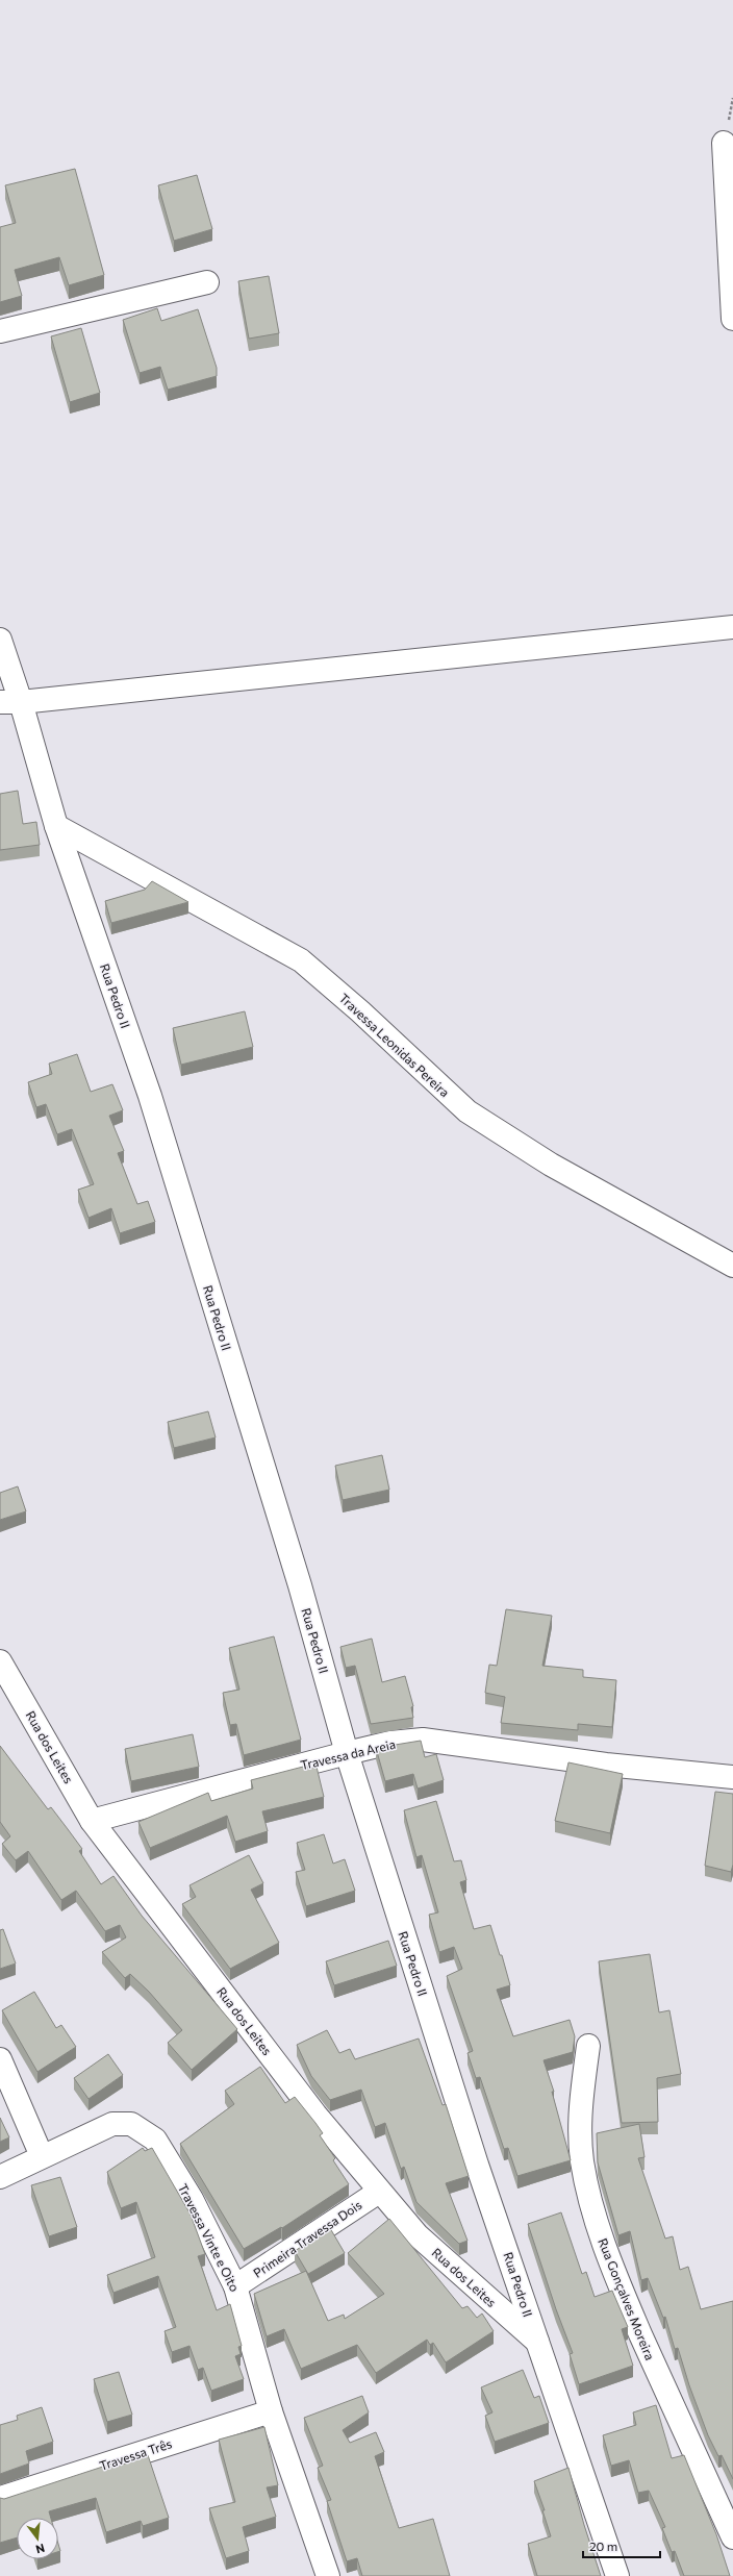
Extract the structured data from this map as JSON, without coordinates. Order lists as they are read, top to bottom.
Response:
{
  "streets": {
    "street": [
      "Rua Pedro II",
      "Travessa Leonidas Pereira",
      "Rua dos Leites",
      "Travessa da Areia",
      "Travessa Vinte e Oito",
      "Primeira Travessa Dois",
      "Rua Gonçalves Moreira",
      "Travessa Três"
    ]
  },
  "crossings": [
    ["Rua Pedro II", "Travessa Leonidas Pereira"],
    ["Rua Pedro II", "Rua dos Leites"],
    ["Rua Pedro II", "Travessa da Areia"],
    ["Rua dos Leites", "Travessa da Areia"],
    ["Rua dos Leites", "Primeira Travessa Dois"],
    ["Travessa Vinte e Oito", "Primeira Travessa Dois"],
    ["Travessa Vinte e Oito", "Travessa Três"]
  ],
  "scale_bar": "20 m",
  "north": "bottom"
}
